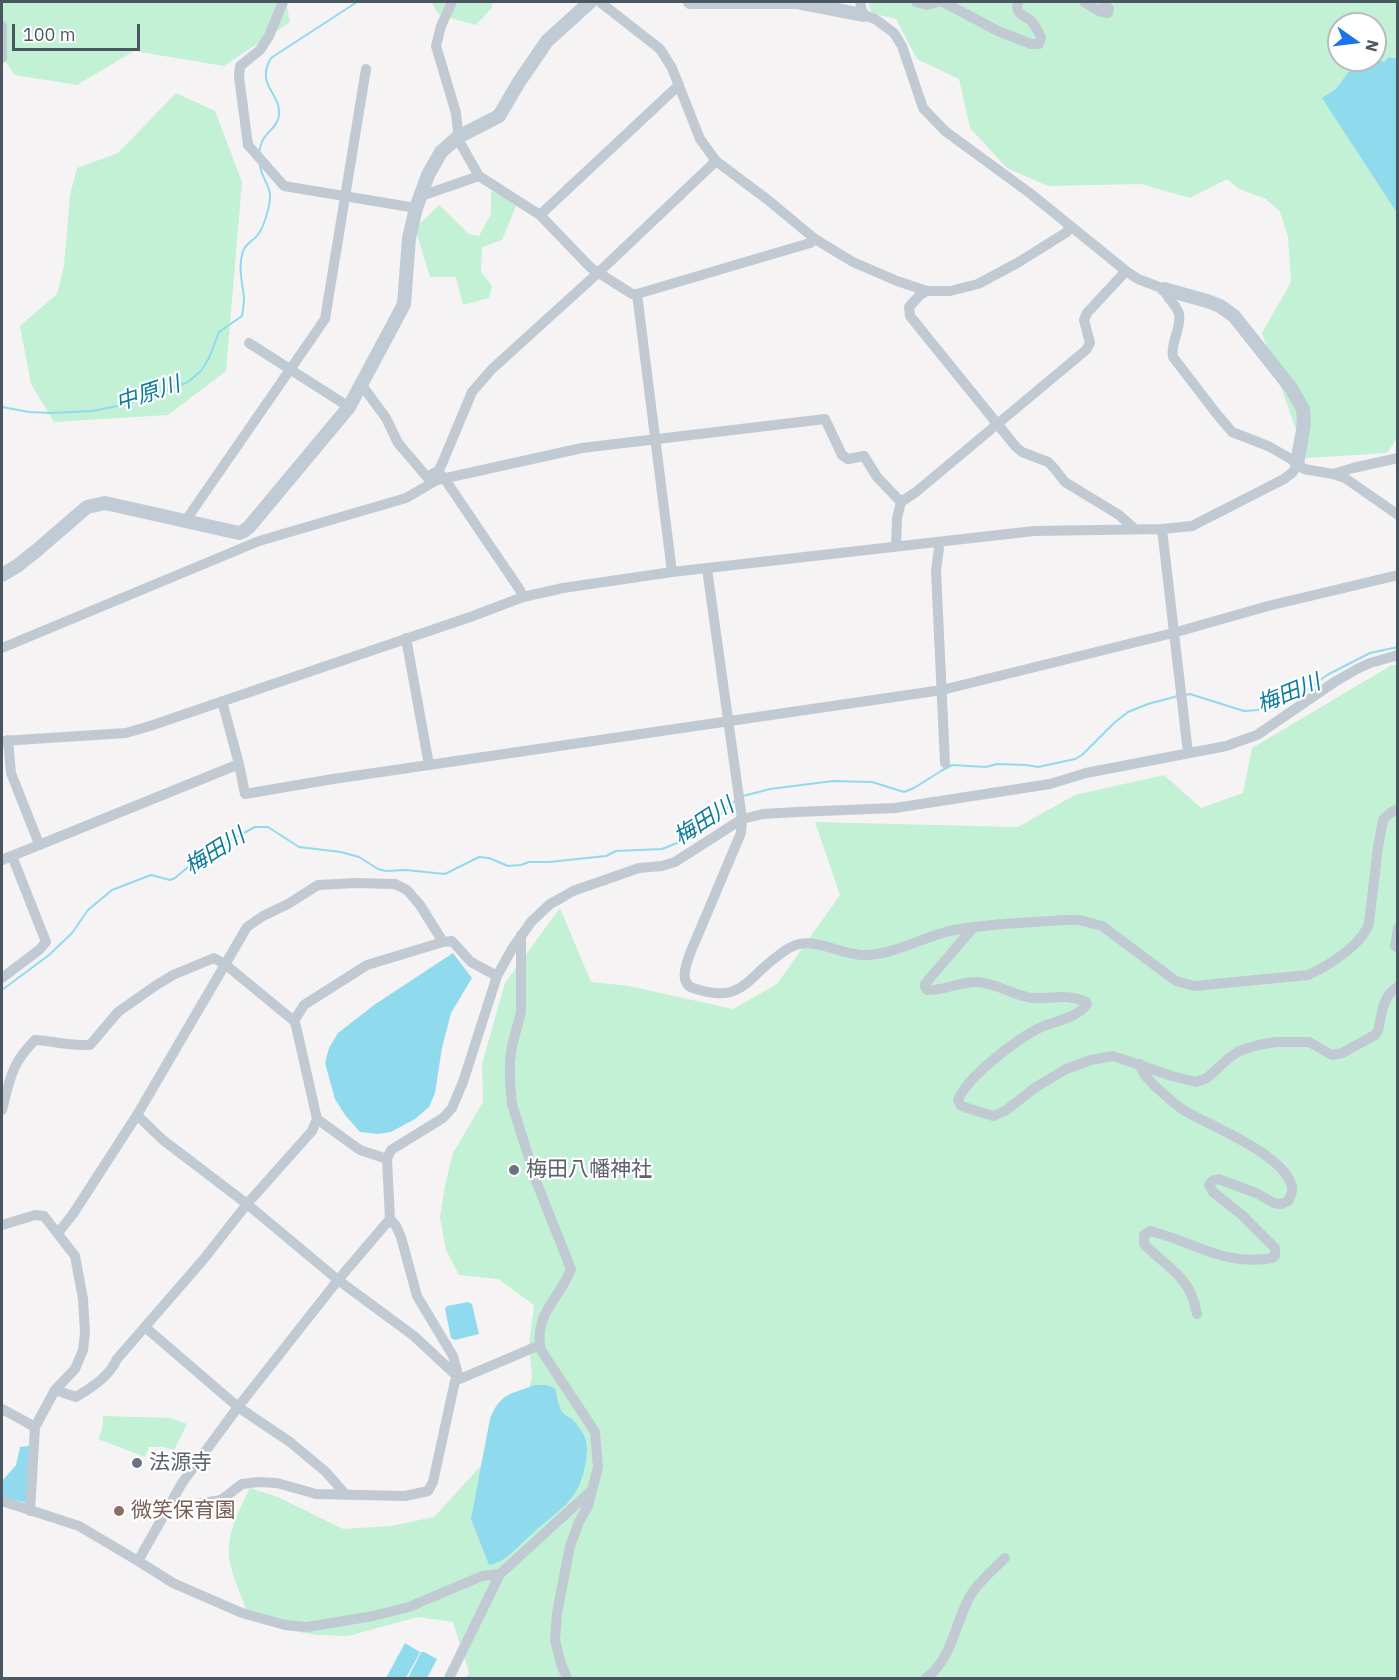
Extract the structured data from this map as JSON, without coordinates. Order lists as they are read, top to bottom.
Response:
{
  "water": ["中原川", "梅田川"],
  "places": ["梅田八幡神社", "法源寺", "微笑保育園"],
  "scale_bar": "100 m",
  "north": "right"
}
